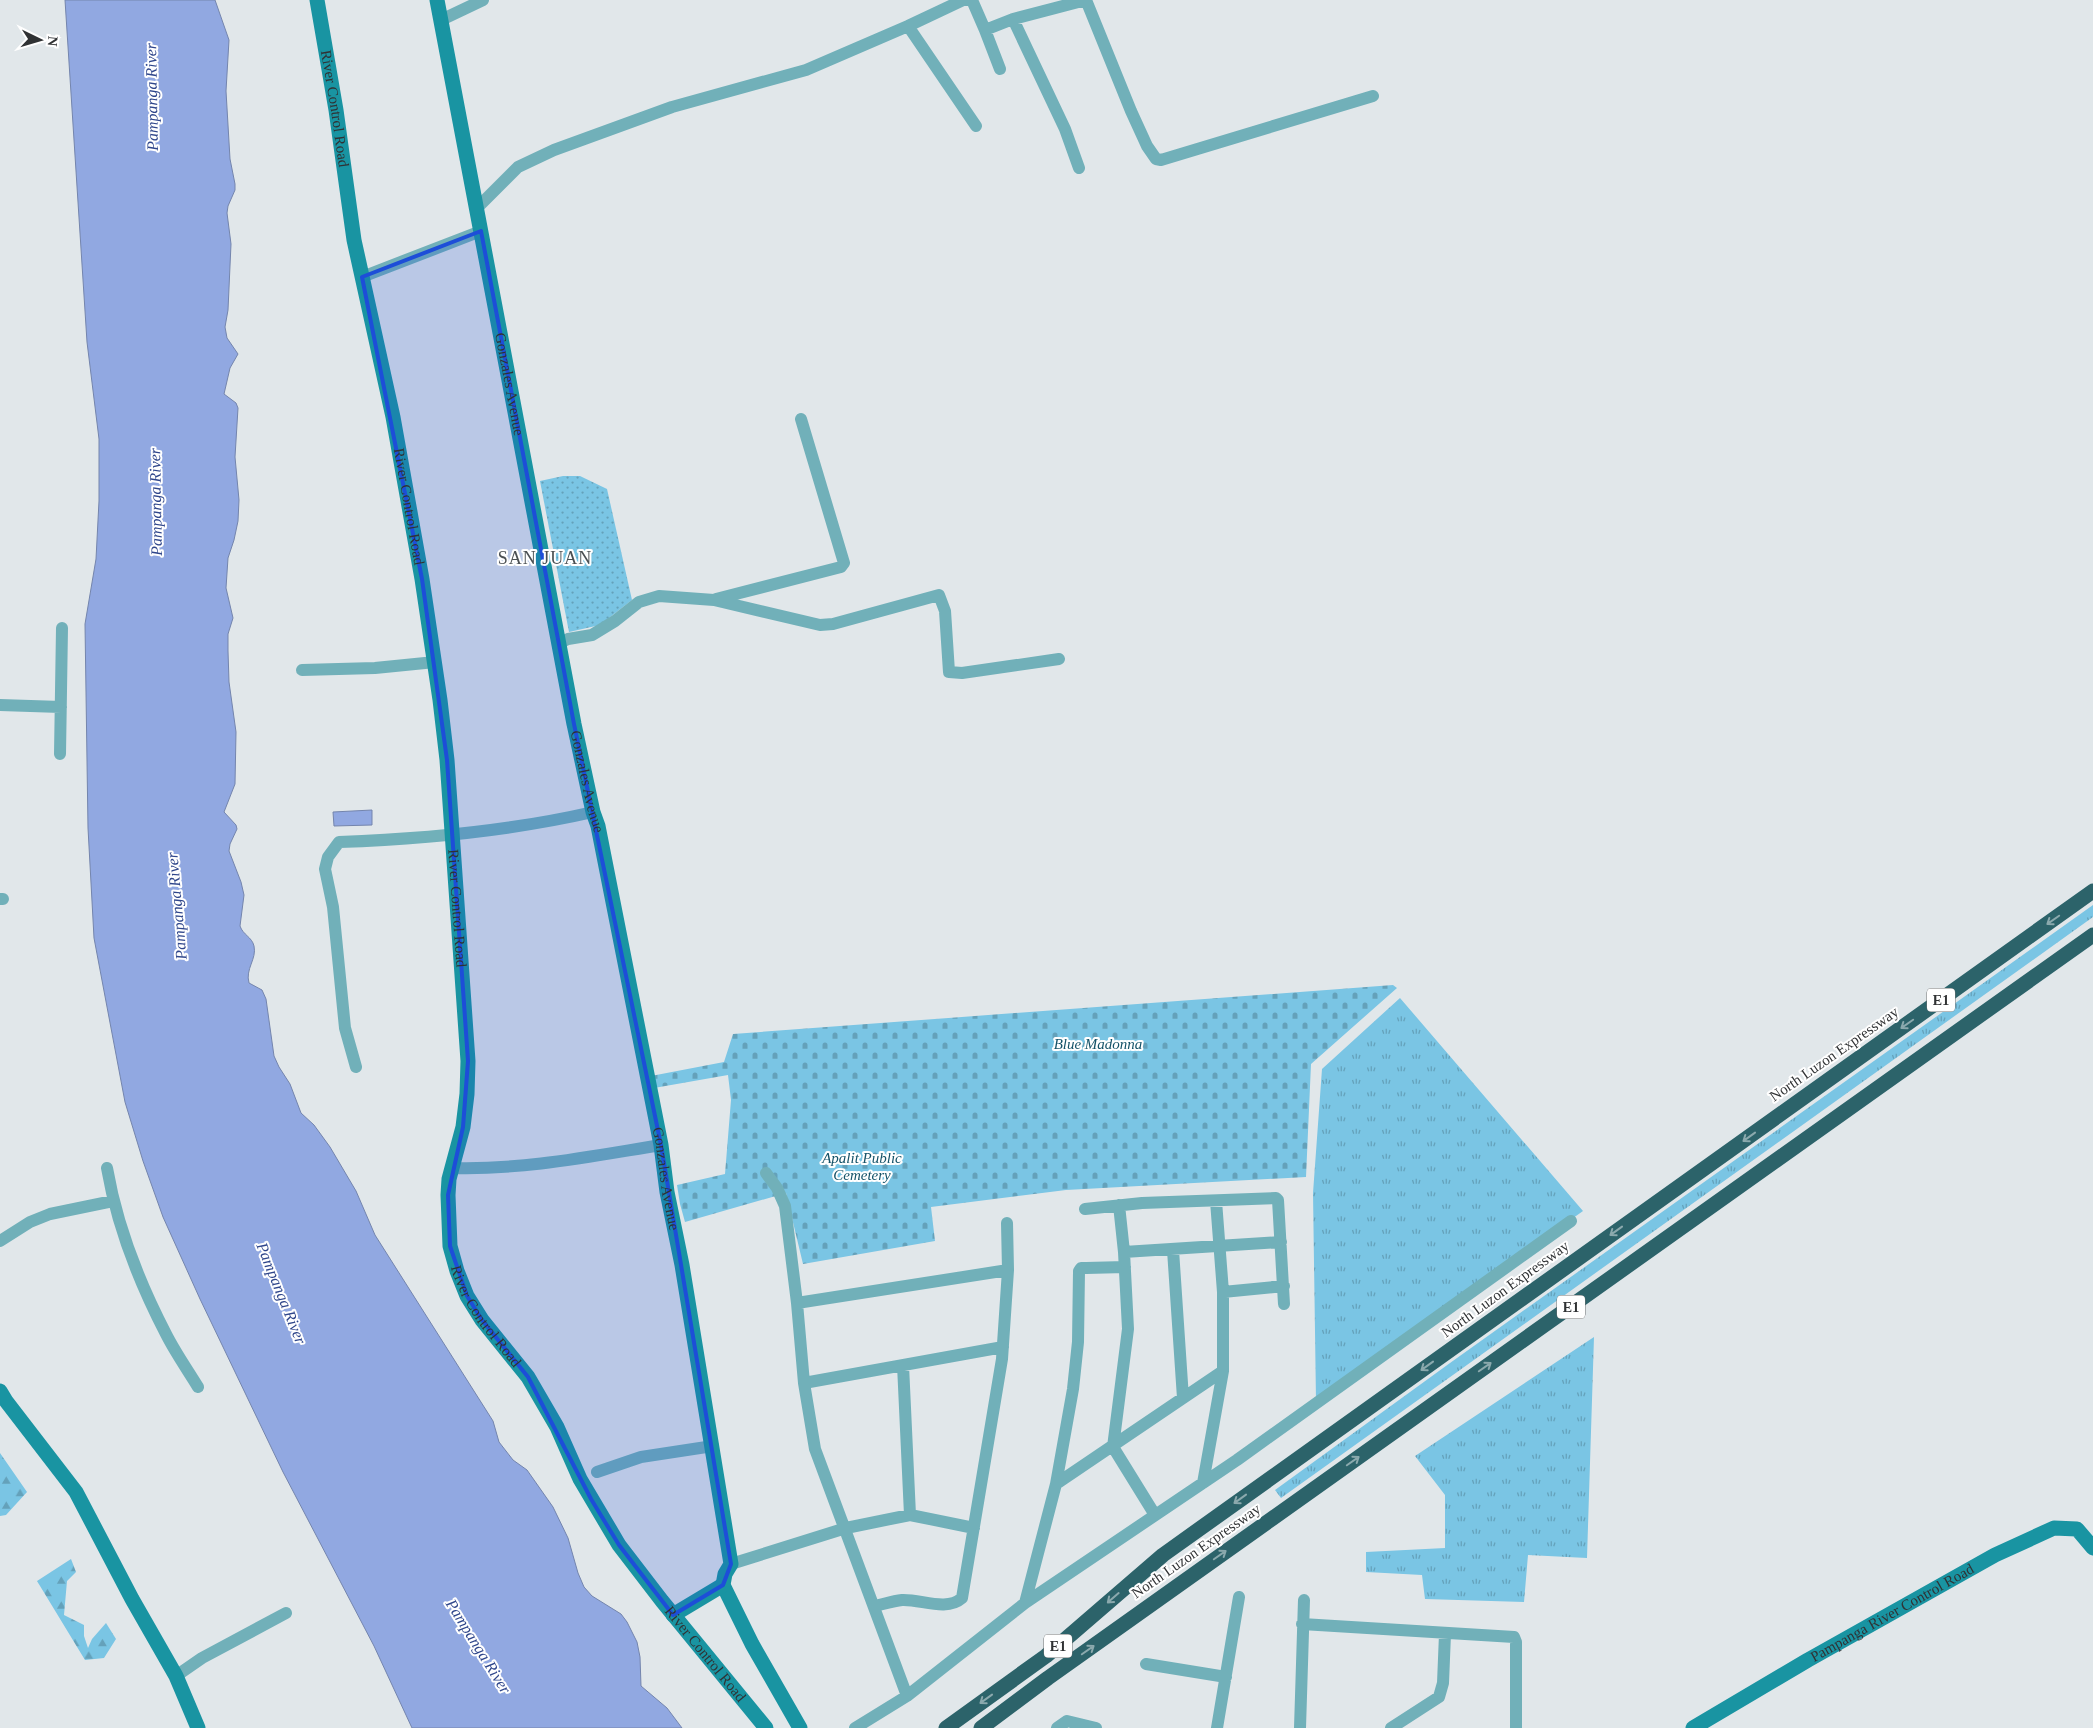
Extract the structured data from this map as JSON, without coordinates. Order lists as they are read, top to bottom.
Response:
{
  "streets": {
    "highway": ["E1", "North Luzon Expressway"],
    "street": ["River Control Road", "Gonzales Avenue", "Pampanga River Control Road"]
  },
  "districts": ["SAN JUAN"],
  "water": ["Pampanga River"],
  "parks": ["Blue Madonna", "Apalit Public Cemetery"],
  "north": "right"
}
